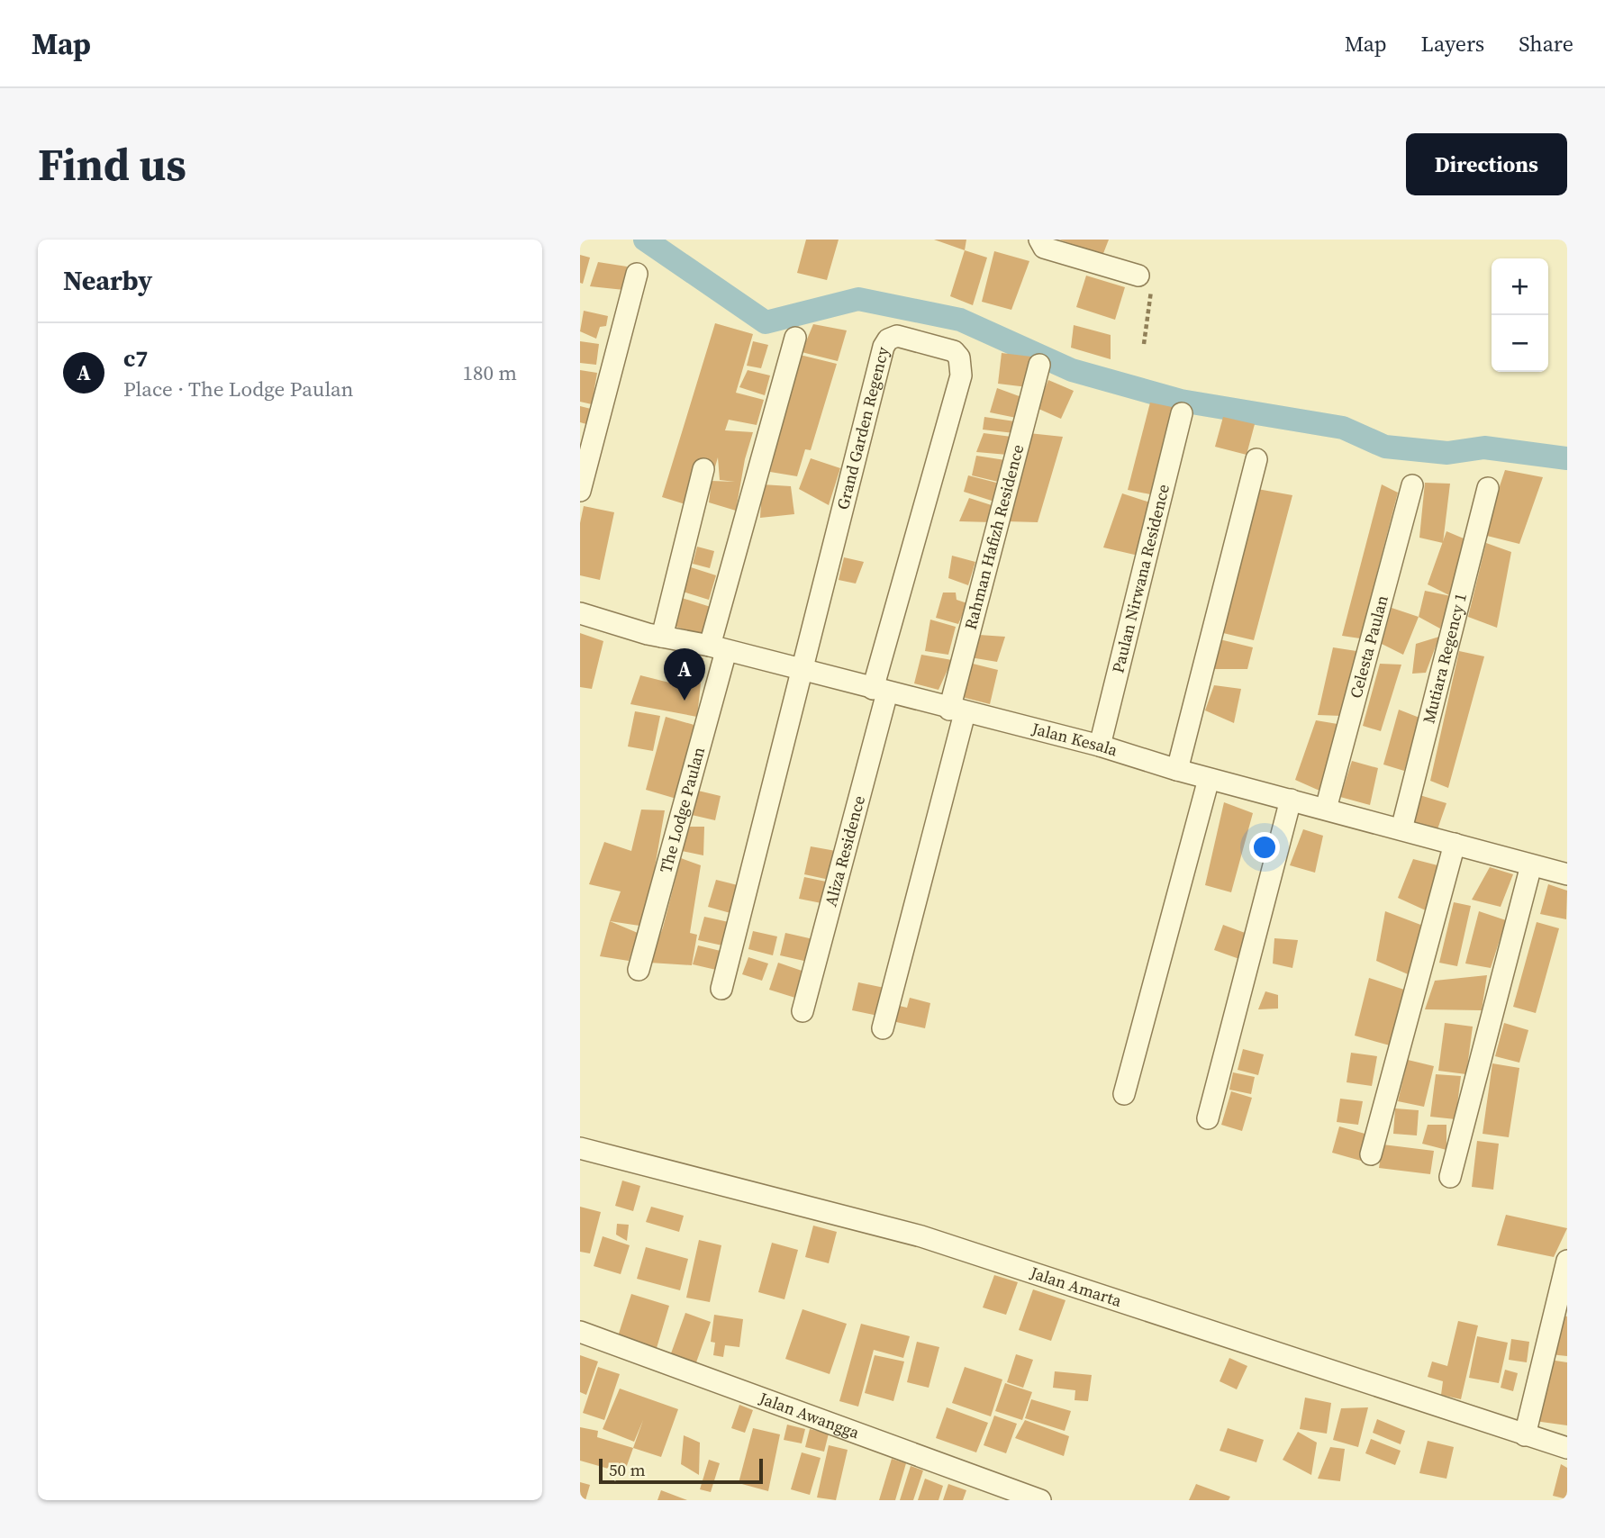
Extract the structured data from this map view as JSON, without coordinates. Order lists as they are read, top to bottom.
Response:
{
  "streets": {
    "street": [
      "Grand Garden Regency",
      "Rahman Hafizh Residence",
      "Paulan Nirwana Residence",
      "Celesta Paulan",
      "Mutiara Regency 1",
      "Jalan Kesala",
      "The Lodge Paulan",
      "Aliza Residence",
      "Jalan Amarta",
      "Jalan Awangga"
    ]
  },
  "crossings": [
    ["Grand Garden Regency", "Jalan Kesala"],
    ["Grand Garden Regency", "Aliza Residence"],
    ["Rahman Hafizh Residence", "Jalan Kesala"],
    ["Paulan Nirwana Residence", "Jalan Kesala"],
    ["Celesta Paulan", "Jalan Kesala"],
    ["Mutiara Regency 1", "Jalan Kesala"],
    ["Jalan Kesala", "The Lodge Paulan"],
    ["Jalan Kesala", "Aliza Residence"]
  ],
  "scale_bar": "50 m",
  "page": {
    "header": "Map",
    "nav": ["Map", "Layers", "Share"],
    "buttons": "Directions",
    "title": "Find us",
    "heading": "Nearby",
    "map_buttons": ["+", "−"],
    "list": [
      {
        "mark": "A",
        "name": "c7",
        "note": "Place · The Lodge Paulan",
        "value": "180 m"
      }
    ],
    "pins": "A",
    "scale": "50 m"
  }
}
